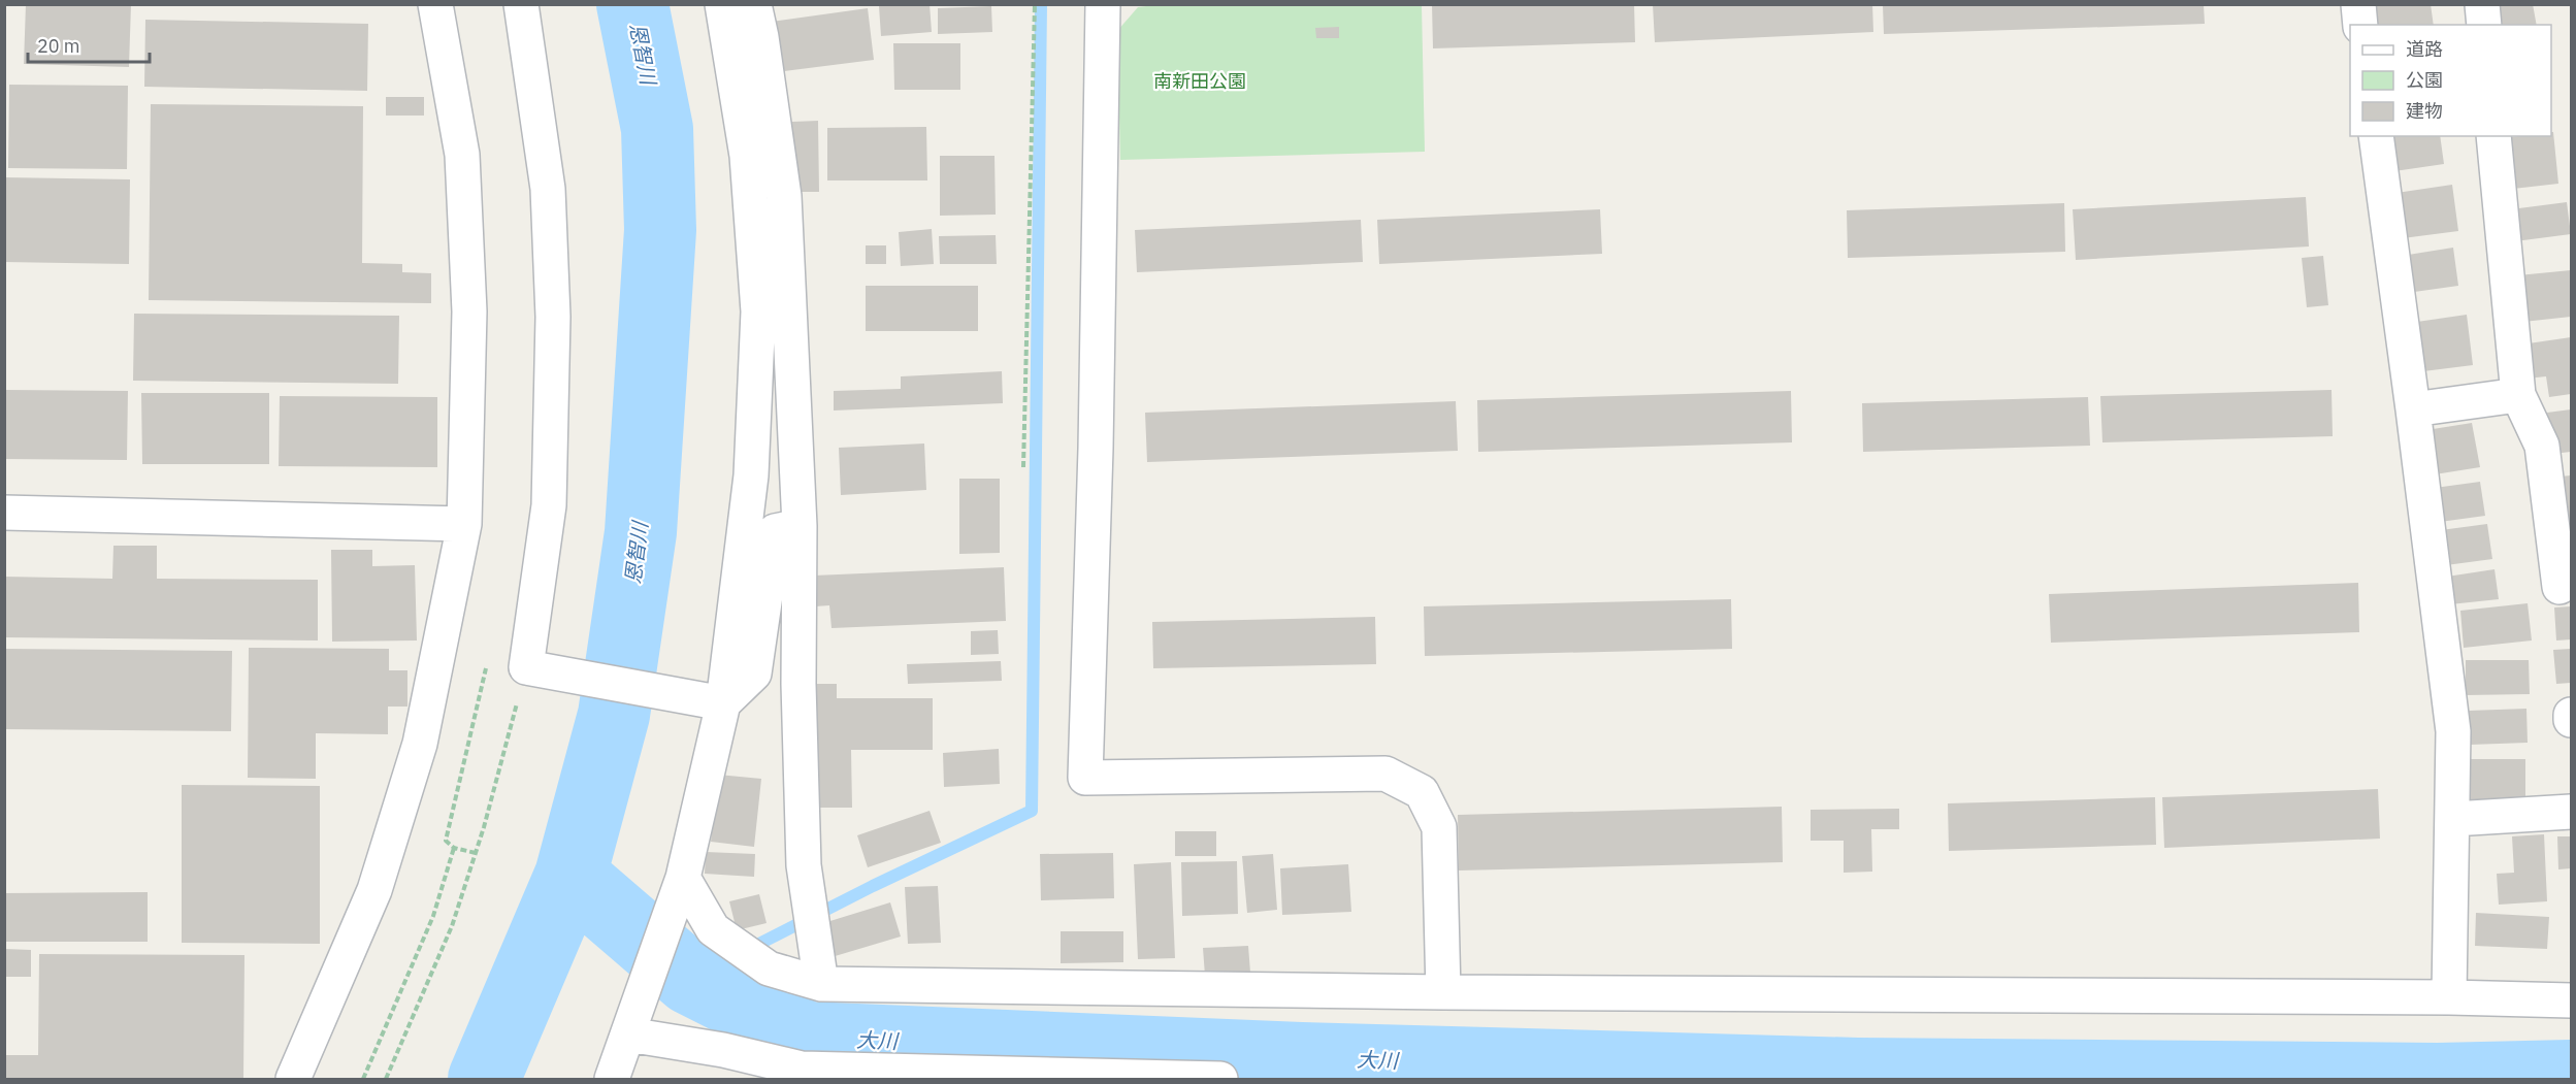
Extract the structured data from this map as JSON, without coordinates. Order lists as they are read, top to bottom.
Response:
{
  "water": ["恩智川", "大川"],
  "parks": ["南新田公園"],
  "legend": ["道路", "公園", "建物"],
  "scale_bar": "20 m"
}
